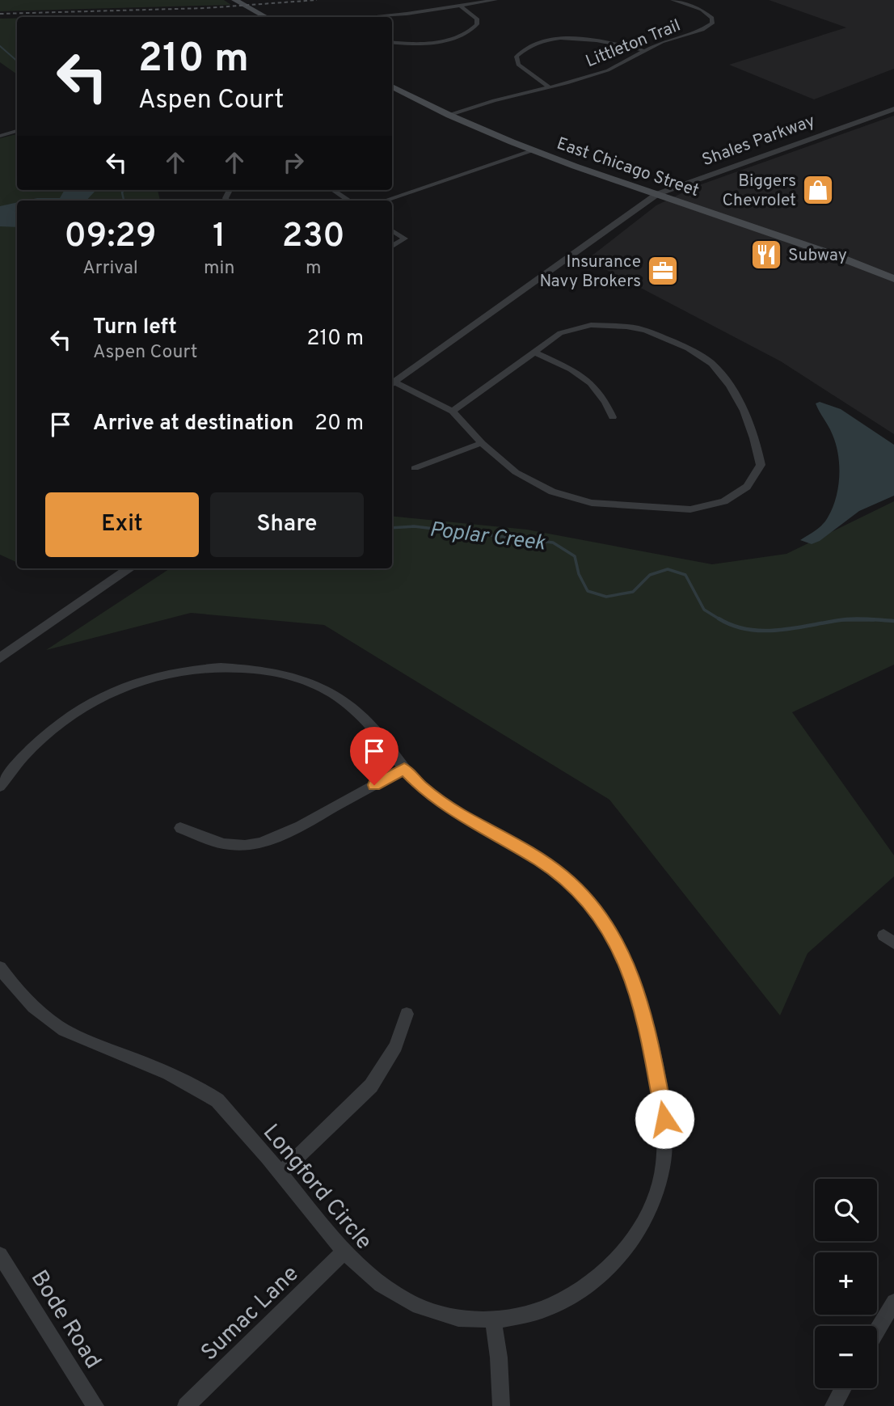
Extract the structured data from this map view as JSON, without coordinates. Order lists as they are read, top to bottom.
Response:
{
  "streets": {
    "main road": ["East Chicago Street"],
    "street": [
      "Littleton Trail",
      "Shales Parkway",
      "Longford Circle",
      "Sumac Lane",
      "Bode Road"
    ]
  },
  "crossings": [
    ["Littleton Trail", "East Chicago Street"],
    ["Shales Parkway", "East Chicago Street"],
    ["Longford Circle", "Sumac Lane"]
  ],
  "water": ["Poplar Creek"],
  "places": {
    "shop": ["Biggers Chevrolet"],
    "restaurant": ["Subway"],
    "office": ["Insurance Navy Brokers"]
  },
  "page": {
    "turn": ["210 m", "Aspen Court"],
    "eta": [
      "09:29",
      "Arrival",
      "1",
      "min",
      "230",
      "m"
    ],
    "list": [
      {
        "name": "Turn left",
        "note": "Aspen Court",
        "value": "210 m"
      },
      {
        "name": "Arrive at destination",
        "value": "20 m"
      }
    ],
    "buttons": ["Exit", "Share"],
    "map_buttons": ["+", "−"]
  }
}
